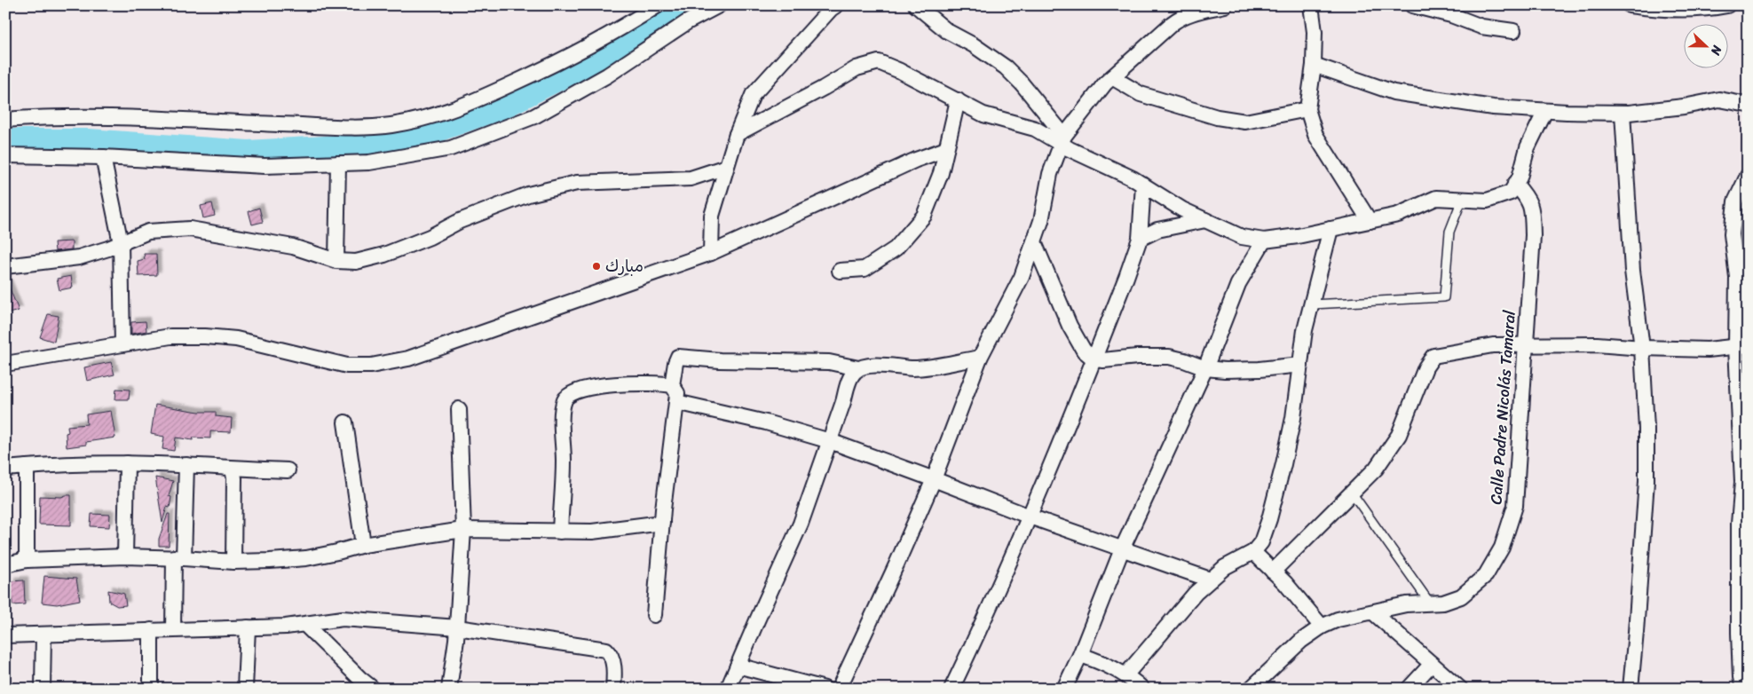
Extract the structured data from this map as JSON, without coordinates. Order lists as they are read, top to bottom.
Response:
{
  "streets": {
    "street": ["Calle Padre Nicolás Tamaral"]
  },
  "places": ["مبارك"],
  "north": "right"
}
